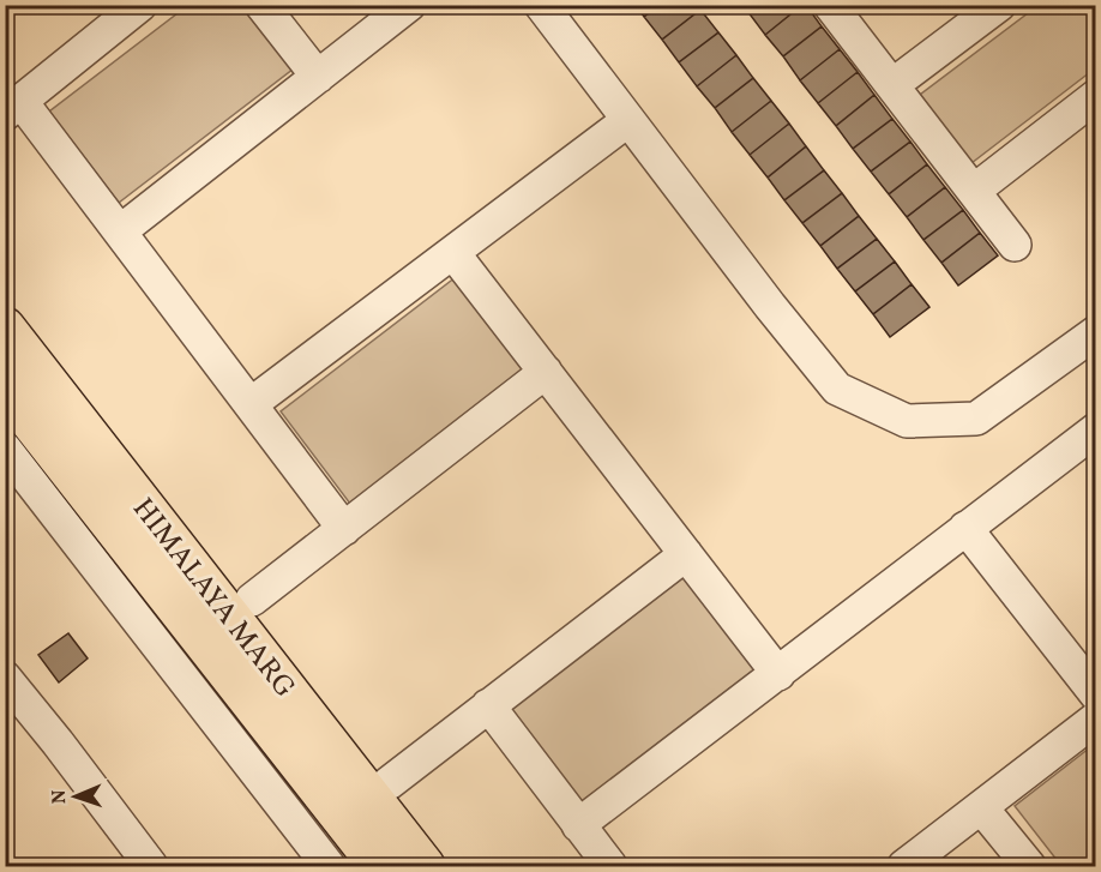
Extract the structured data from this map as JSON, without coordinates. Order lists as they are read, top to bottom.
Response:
{
  "streets": {
    "main road": ["HIMALAYA MARG"]
  },
  "north": "left"
}
